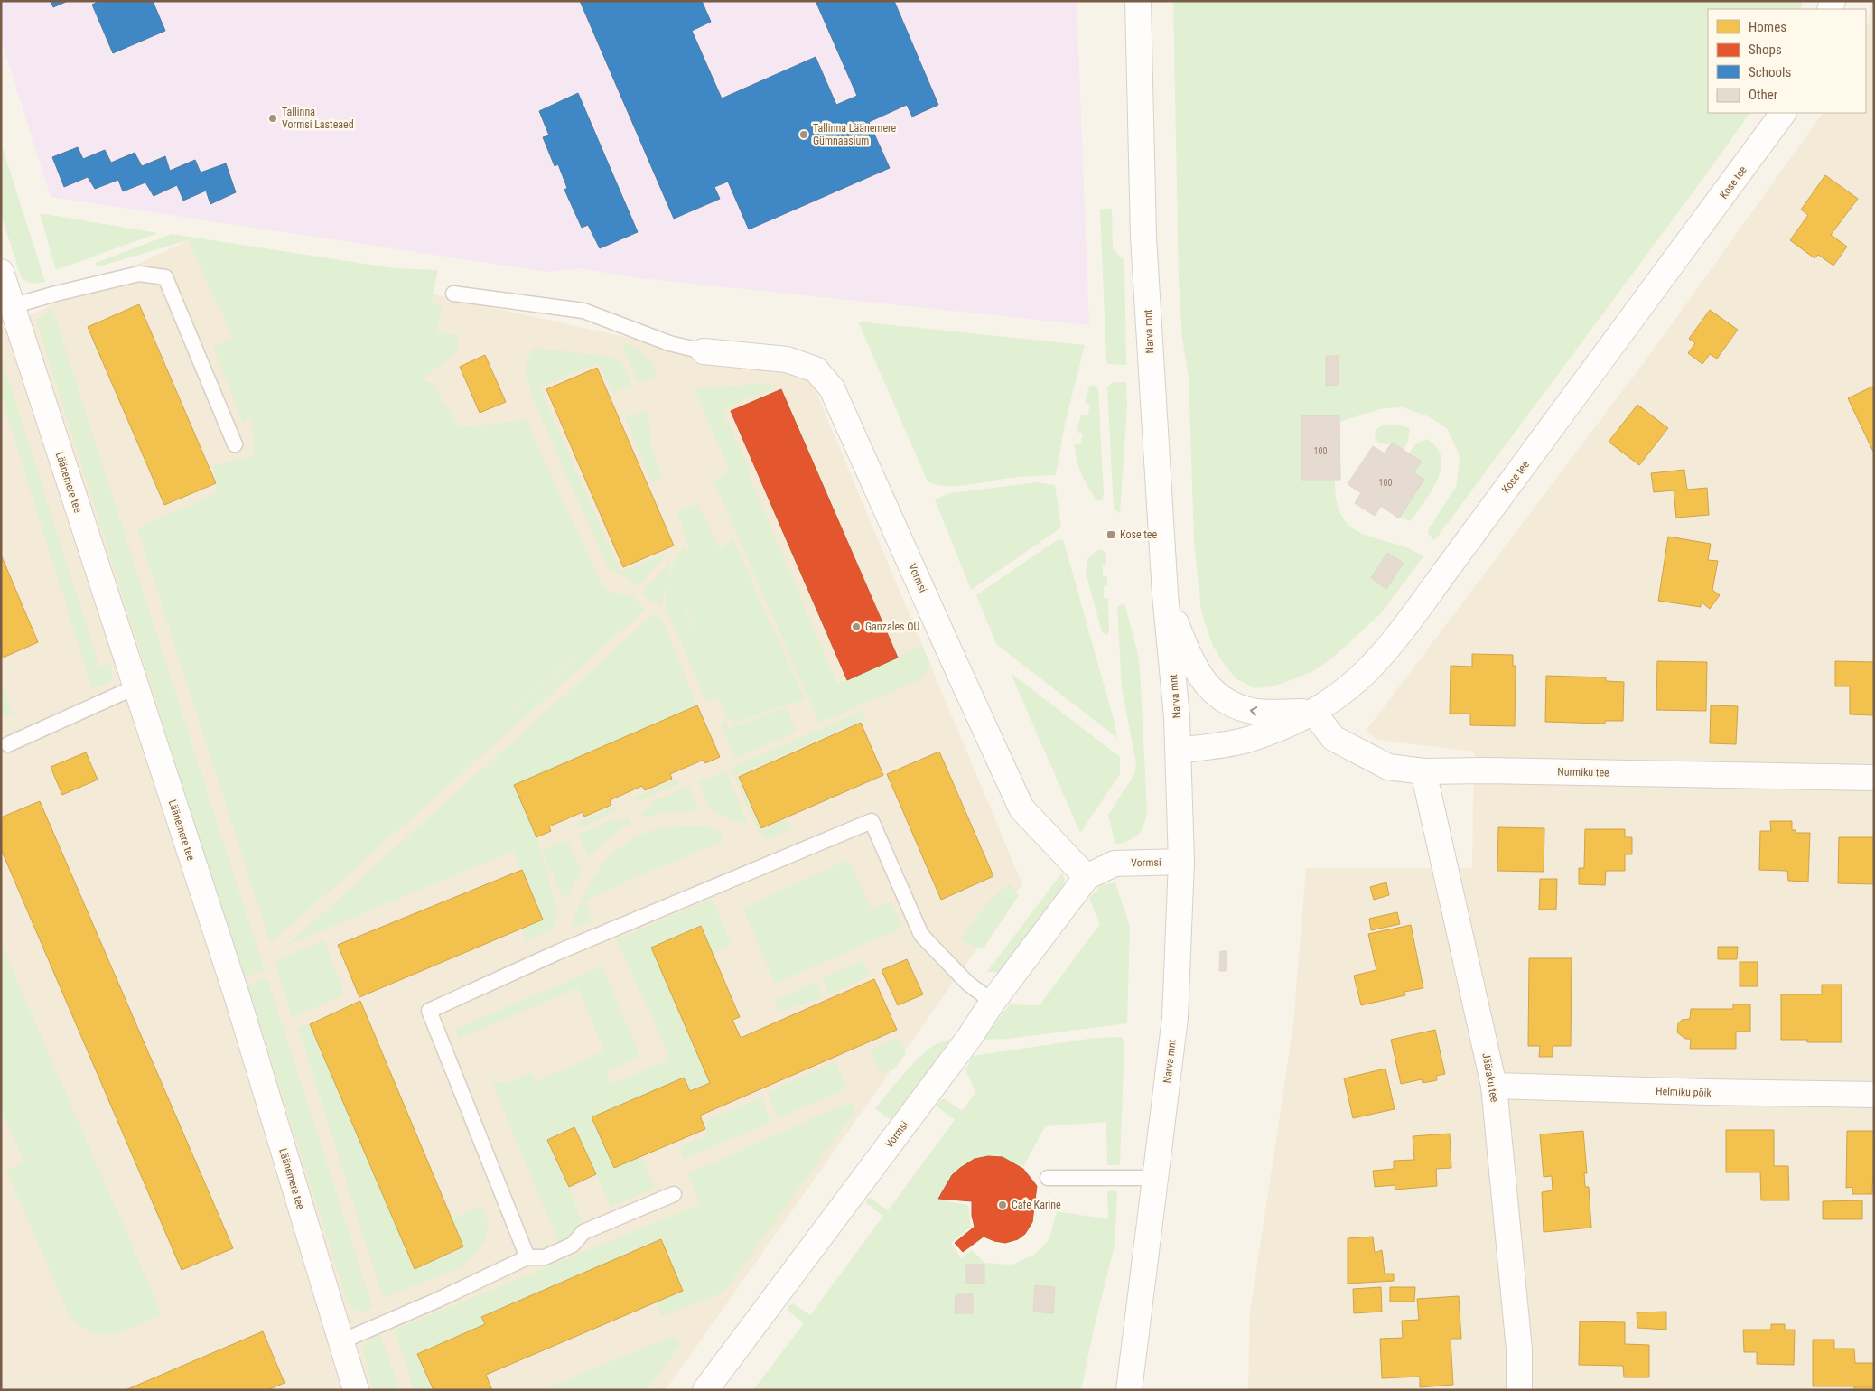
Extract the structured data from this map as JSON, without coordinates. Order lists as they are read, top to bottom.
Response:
{
  "streets": {
    "street": [
      "Kose tee",
      "Narva mnt",
      "Läänemere tee",
      "Vormsi",
      "Nurmiku tee",
      "Jääraku tee",
      "Helmiku põik"
    ]
  },
  "crossings": [
    ["Kose tee", "Narva mnt"],
    ["Kose tee", "Nurmiku tee"],
    ["Narva mnt", "Vormsi"],
    ["Nurmiku tee", "Jääraku tee"],
    ["Jääraku tee", "Helmiku põik"]
  ],
  "places": {
    "other": [
      "Tallinna Vormsi Lasteaed",
      "Tallinna Läänemere Gümnaasium",
      "Ganzales OÜ",
      "Cafe Karine"
    ],
    "transit": ["Kose tee"]
  },
  "house_numbers": ["100", "100"],
  "legend": [
    "Homes",
    "Shops",
    "Schools",
    "Other"
  ]
}
